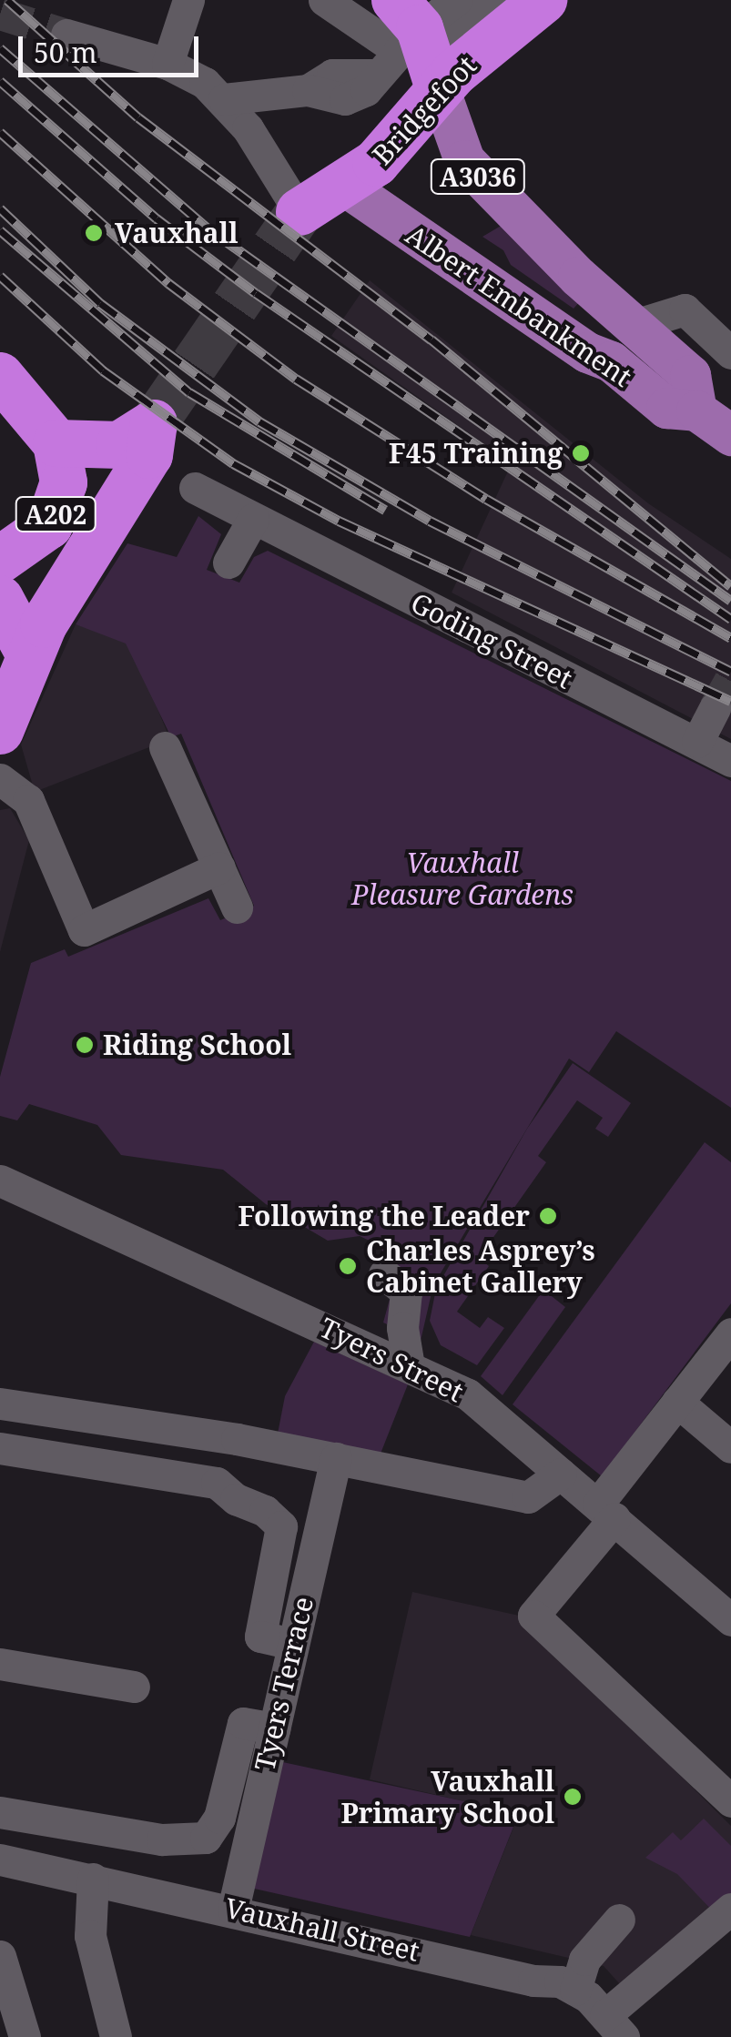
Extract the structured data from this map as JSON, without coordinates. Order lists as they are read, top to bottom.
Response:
{
  "streets": {
    "highway": ["Bridgefoot", "A202"],
    "main road": ["A3036", "Albert Embankment"],
    "street": [
      "Goding Street",
      "Tyers Street",
      "Tyers Terrace",
      "Vauxhall Street"
    ]
  },
  "crossings": [
    ["Bridgefoot", "Albert Embankment"],
    ["Tyers Terrace", "Vauxhall Street"]
  ],
  "parks": ["Vauxhall Pleasure Gardens"],
  "places": [
    "Vauxhall",
    "F45 Training",
    "Riding School",
    "Following the Leader",
    "Charles Asprey’s Cabinet Gallery",
    "Vauxhall Primary School"
  ],
  "scale_bar": "50 m"
}
